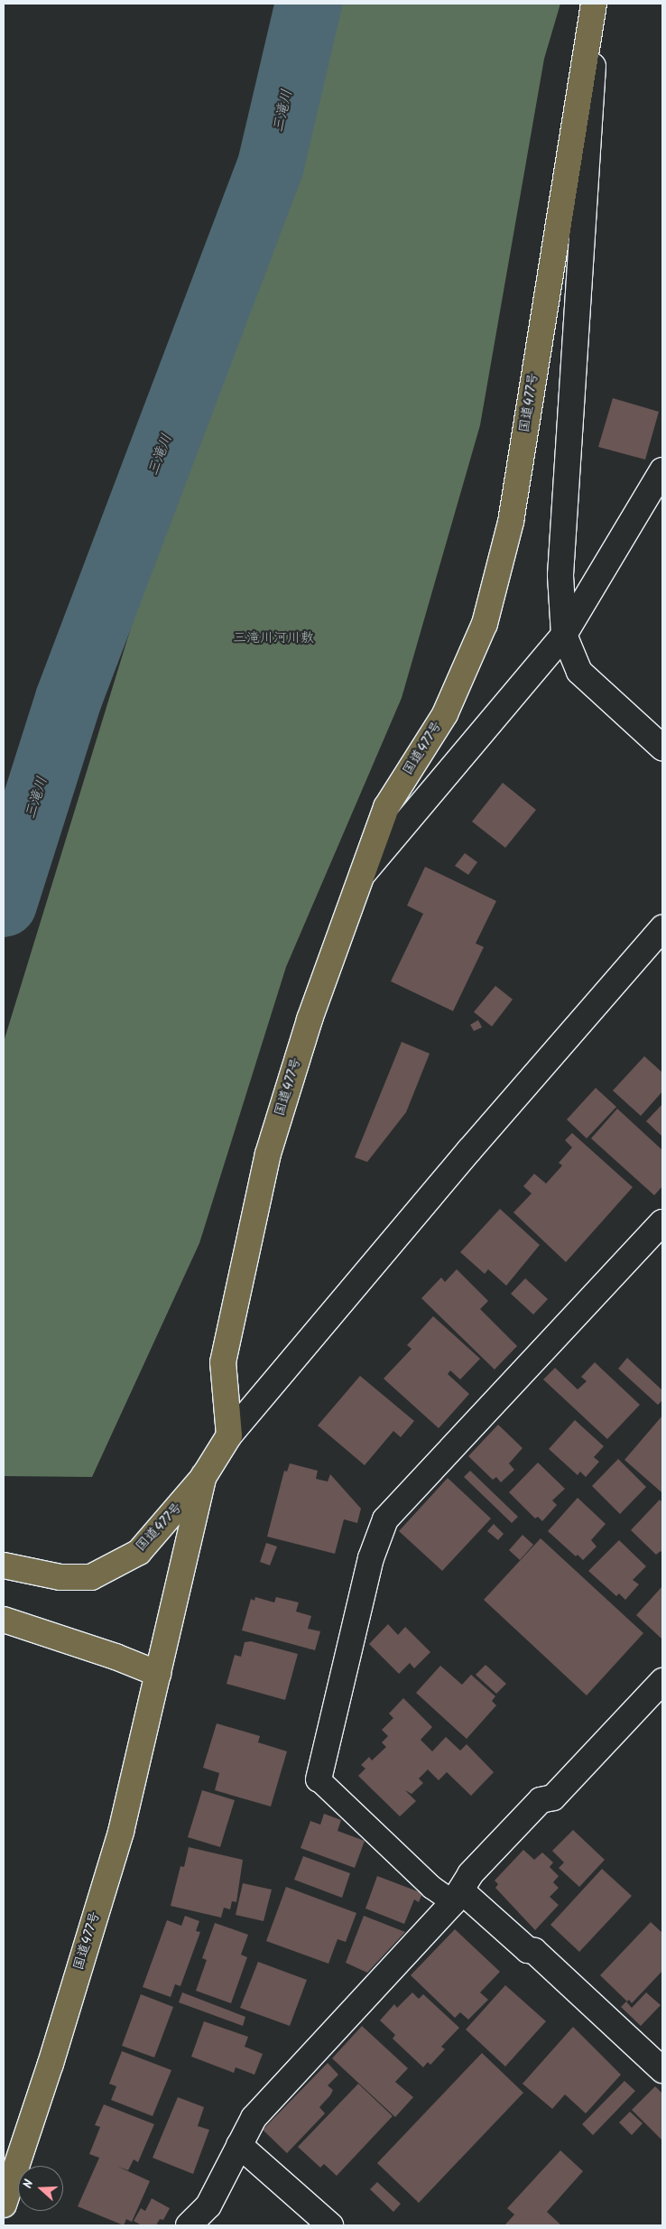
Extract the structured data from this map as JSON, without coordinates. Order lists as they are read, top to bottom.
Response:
{
  "streets": {
    "highway": ["国道477号"]
  },
  "water": ["三滝川"],
  "parks": ["三滝川河川敷"],
  "north": "left"
}
